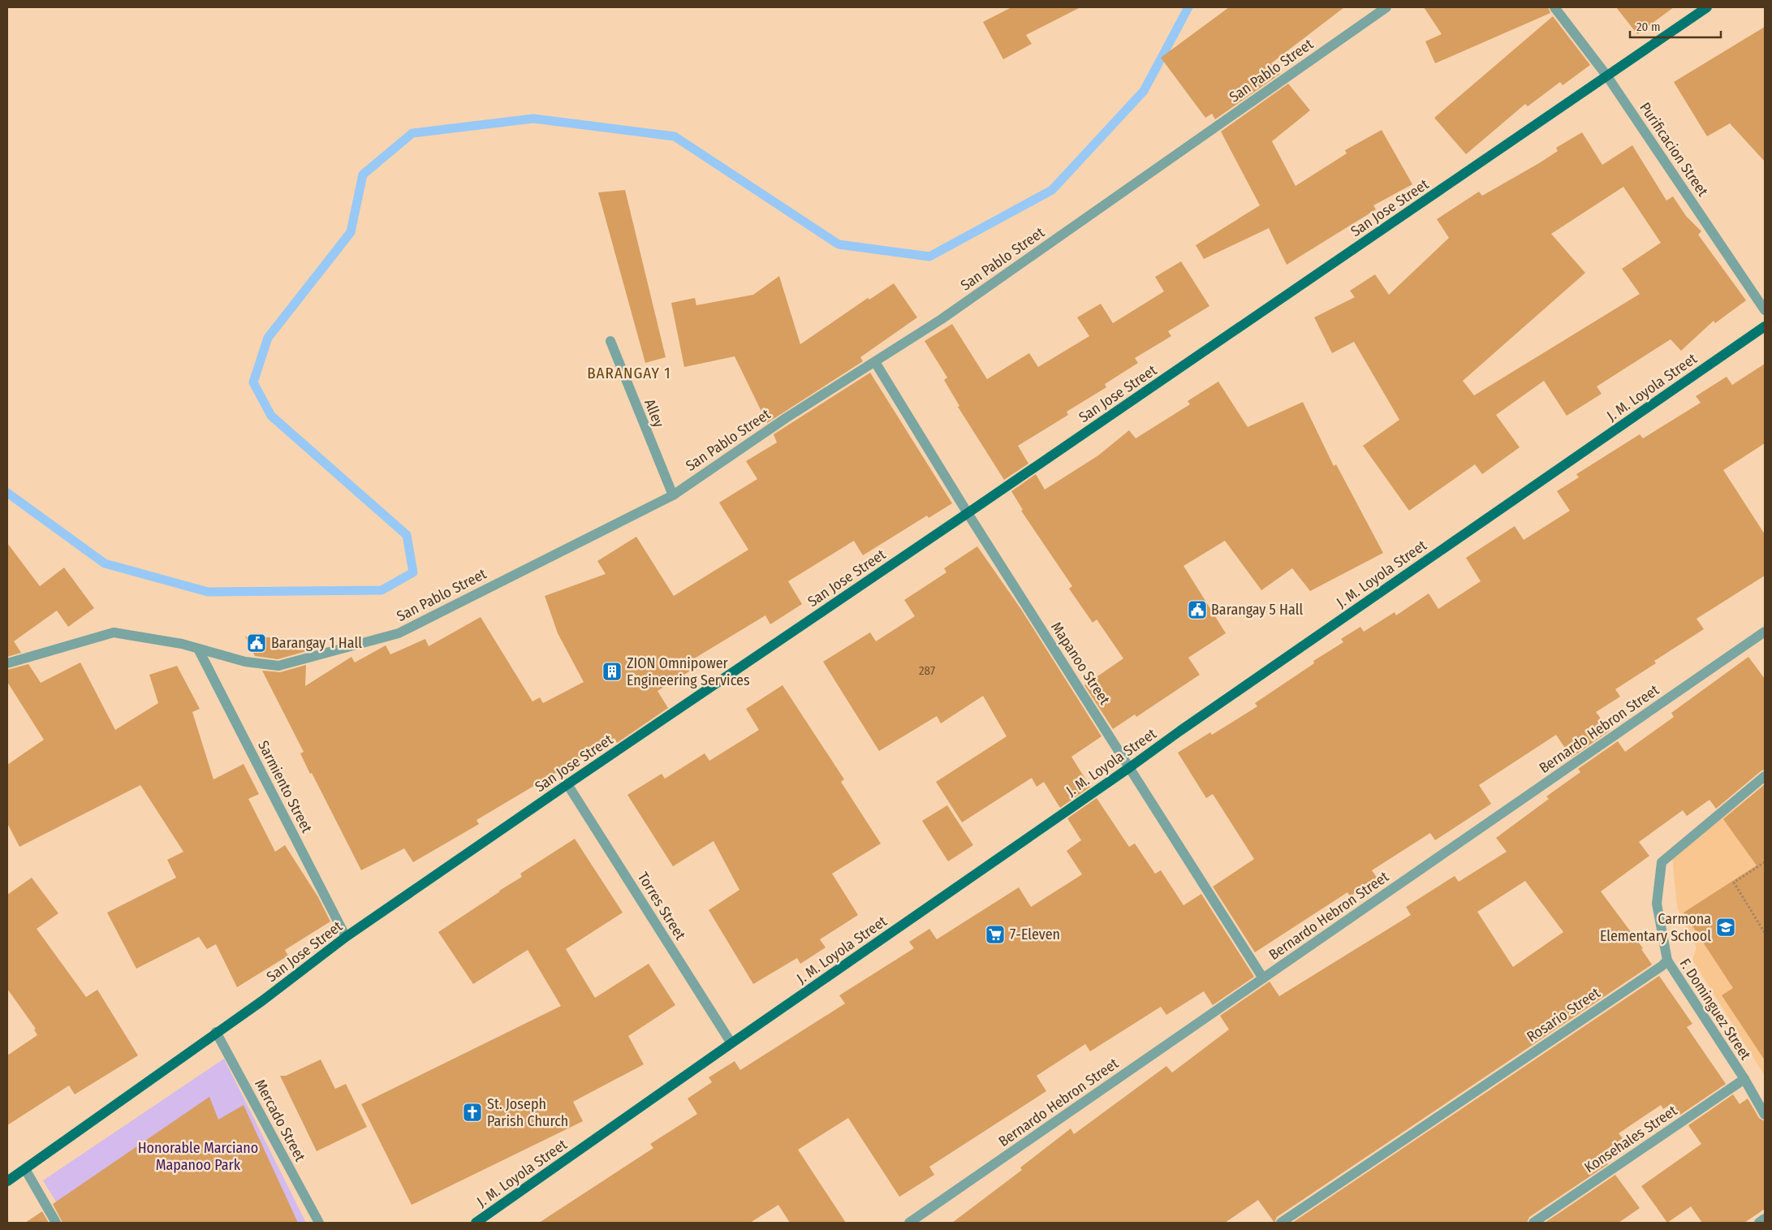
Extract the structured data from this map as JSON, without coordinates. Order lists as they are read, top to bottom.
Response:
{
  "streets": {
    "main road": ["San Jose Street", "J. M. Loyola Street"],
    "street": [
      "San Pablo Street",
      "Purificacion Street",
      "Alley",
      "Mapanoo Street",
      "Bernardo Hebron Street",
      "Sarmiento Street",
      "Torres Street",
      "F. Dominguez Street",
      "Rosario Street",
      "Mercado Street",
      "Konsehales Street"
    ]
  },
  "crossings": [
    ["San Pablo Street", "Alley"],
    ["San Pablo Street", "Mapanoo Street"],
    ["San Pablo Street", "Sarmiento Street"],
    ["Purificacion Street", "San Jose Street"],
    ["San Jose Street", "Mapanoo Street"],
    ["San Jose Street", "Sarmiento Street"],
    ["San Jose Street", "Torres Street"],
    ["San Jose Street", "Mercado Street"],
    ["J. M. Loyola Street", "Mapanoo Street"],
    ["J. M. Loyola Street", "Torres Street"],
    ["Mapanoo Street", "Bernardo Hebron Street"],
    ["F. Dominguez Street", "Rosario Street"],
    ["F. Dominguez Street", "Konsehales Street"]
  ],
  "districts": ["BARANGAY 1"],
  "parks": ["Honorable Marciano Mapanoo Park"],
  "places": {
    "public building": ["Barangay 5 Hall", "Barangay 1 Hall"],
    "building": ["ZION Omnipower Engineering Services"],
    "school or university": ["Carmona Elementary School"],
    "supermarket": ["7-Eleven"],
    "church": ["St. Joseph Parish Church"]
  },
  "house_numbers": ["287"],
  "scale_bar": "20 m"
}
